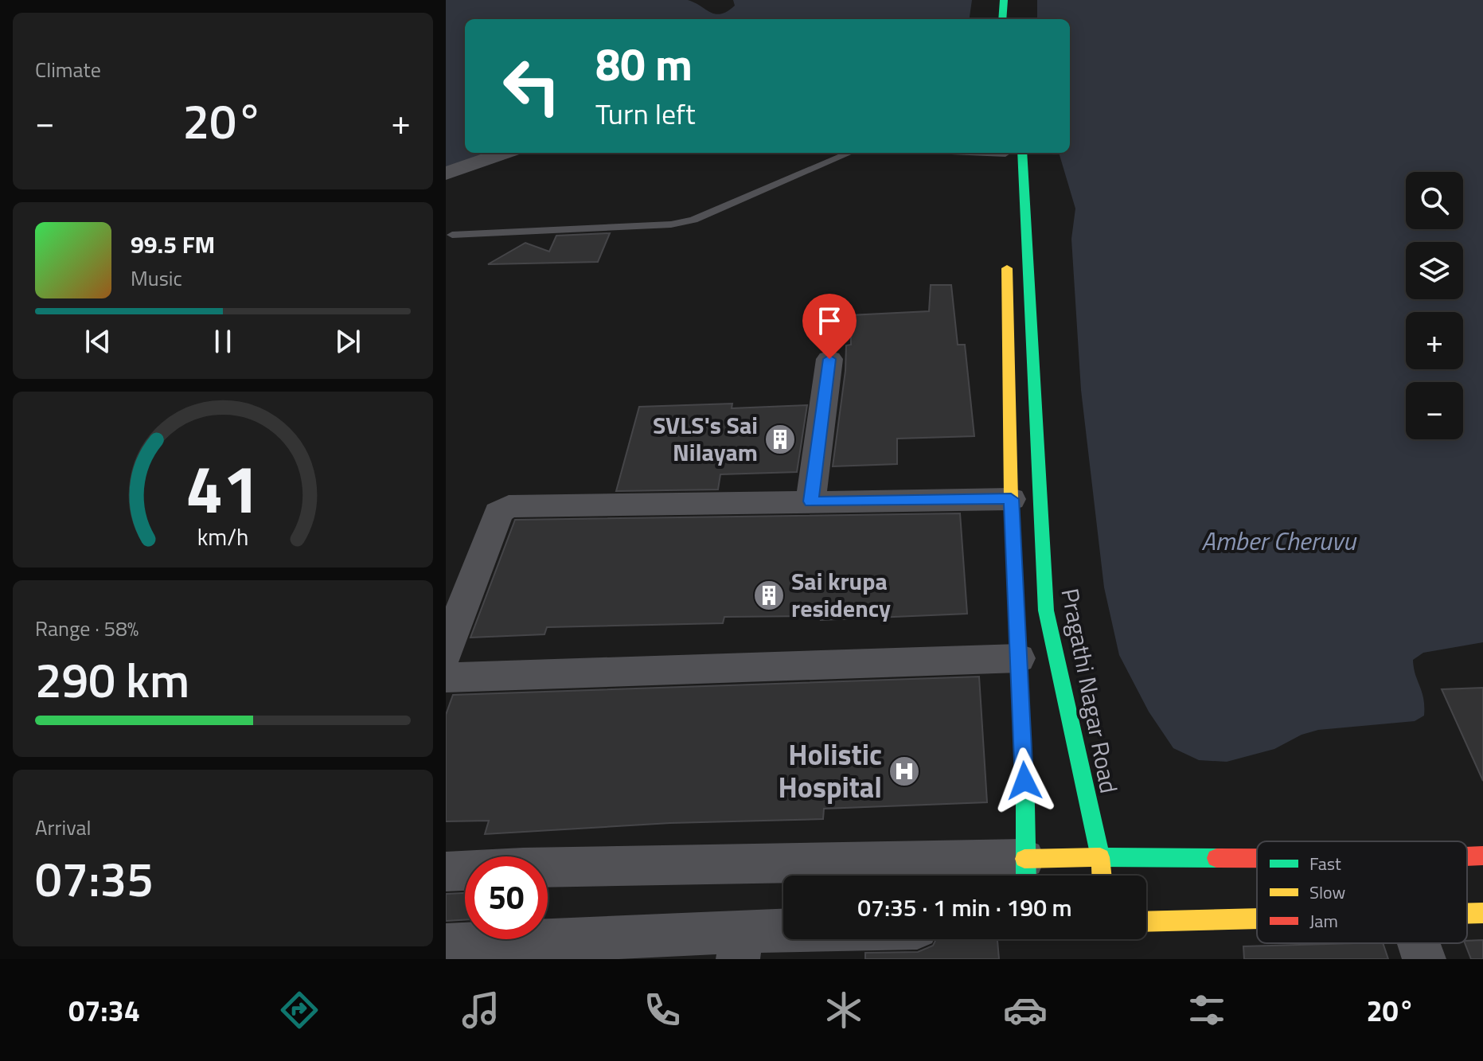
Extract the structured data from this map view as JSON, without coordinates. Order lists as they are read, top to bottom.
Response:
{
  "streets": {
    "main road": ["Pragathi Nagar Road"]
  },
  "water": ["Amber Cheruvu"],
  "places": {
    "building": ["SVLS's Sai Nilayam", "Sai krupa residency"],
    "hospital": ["Holistic Hospital"]
  },
  "legend": ["Fast", "Slow", "Jam"],
  "page": {
    "tile": [
      "Climate",
      ["Range · 58%", "290 km"],
      ["Arrival", "07:35"]
    ],
    "turn": ["80 m", "Turn left"],
    "heat": ["−", "20°", "+"],
    "map_buttons": ["+", "−"],
    "song": ["99.5 FM", "Music"],
    "limit": "50",
    "trip": "07:35 · 1 min · 190 m",
    "tabs": ["07:34", "20°"],
    "gauge": ["41", "km/h"]
  }
}
